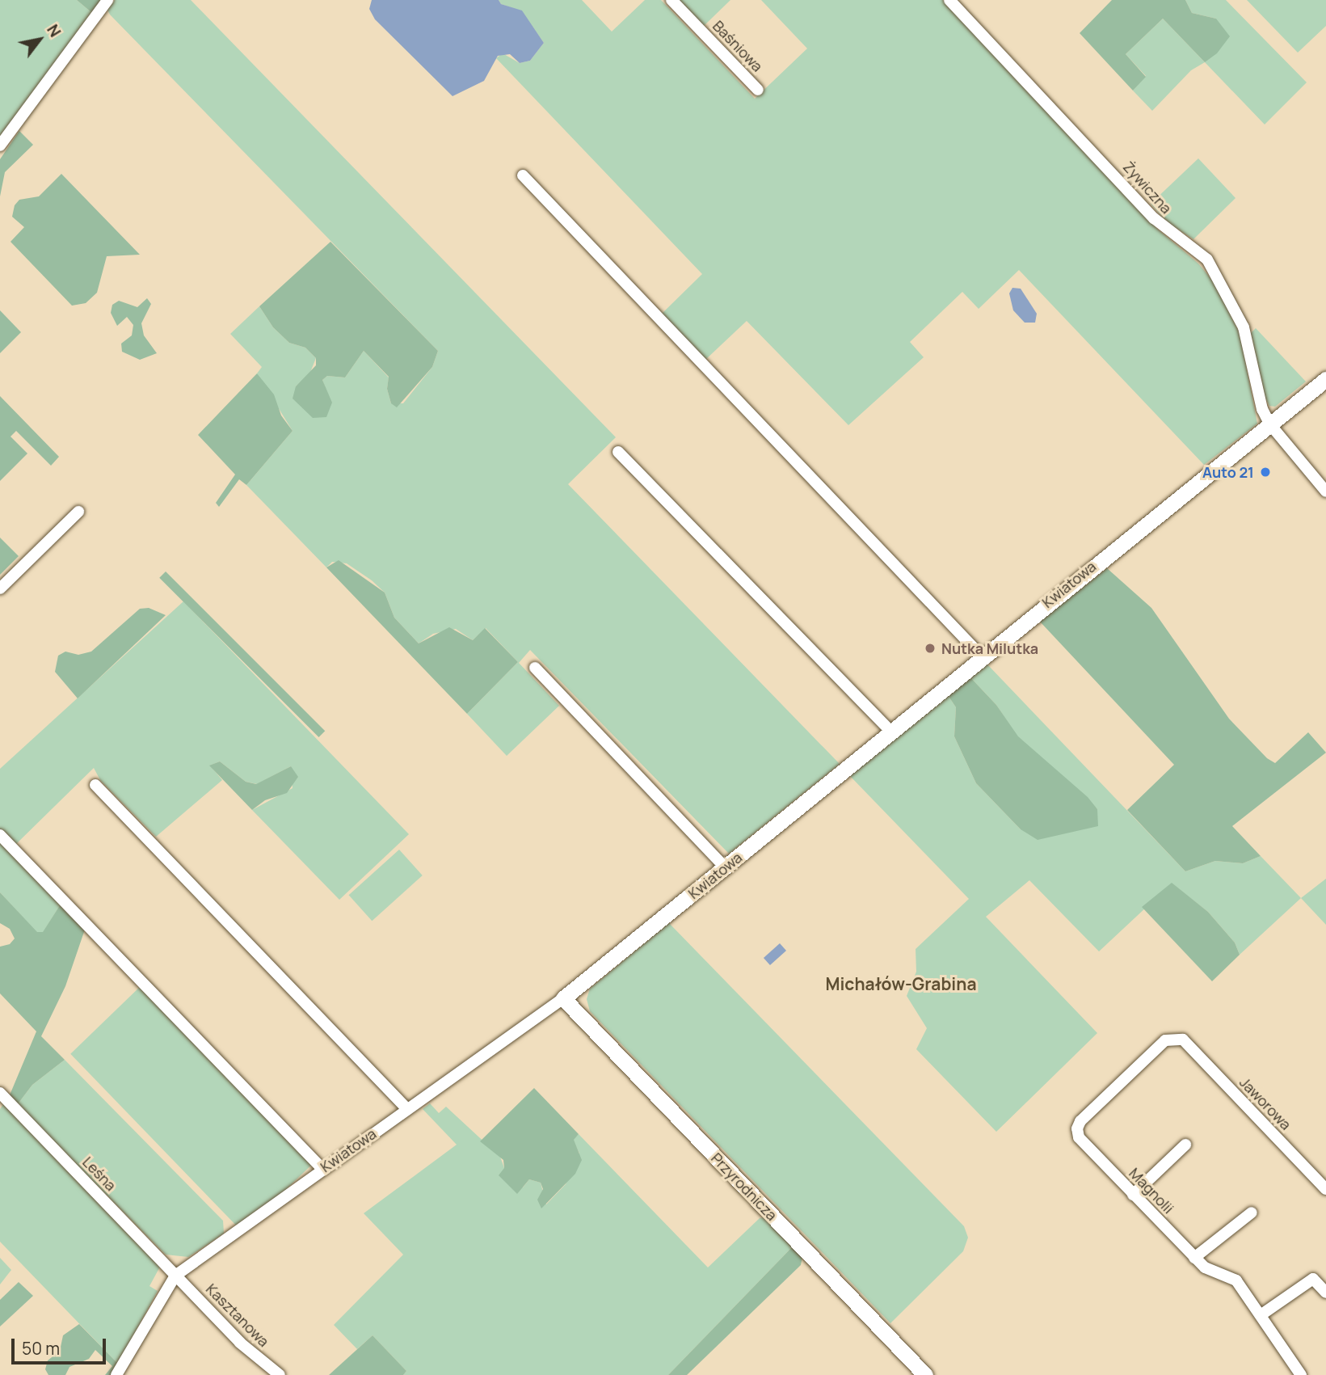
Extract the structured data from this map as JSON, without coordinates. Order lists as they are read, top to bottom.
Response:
{
  "streets": {
    "street": [
      "Baśniowa",
      "Żywiczna",
      "Kwiatowa",
      "Jaworowa",
      "Leśna",
      "Przyrodnicza",
      "Magnolii",
      "Kasztanowa"
    ]
  },
  "crossings": [
    ["Żywiczna", "Kwiatowa"],
    ["Kwiatowa", "Leśna"],
    ["Kwiatowa", "Przyrodnicza"],
    ["Kwiatowa", "Kasztanowa"],
    ["Jaworowa", "Magnolii"],
    ["Leśna", "Kasztanowa"]
  ],
  "districts": ["Michałów-Grabina"],
  "places": ["Auto 21", "Nutka Milutka"],
  "scale_bar": "50 m",
  "north": "top right"
}
